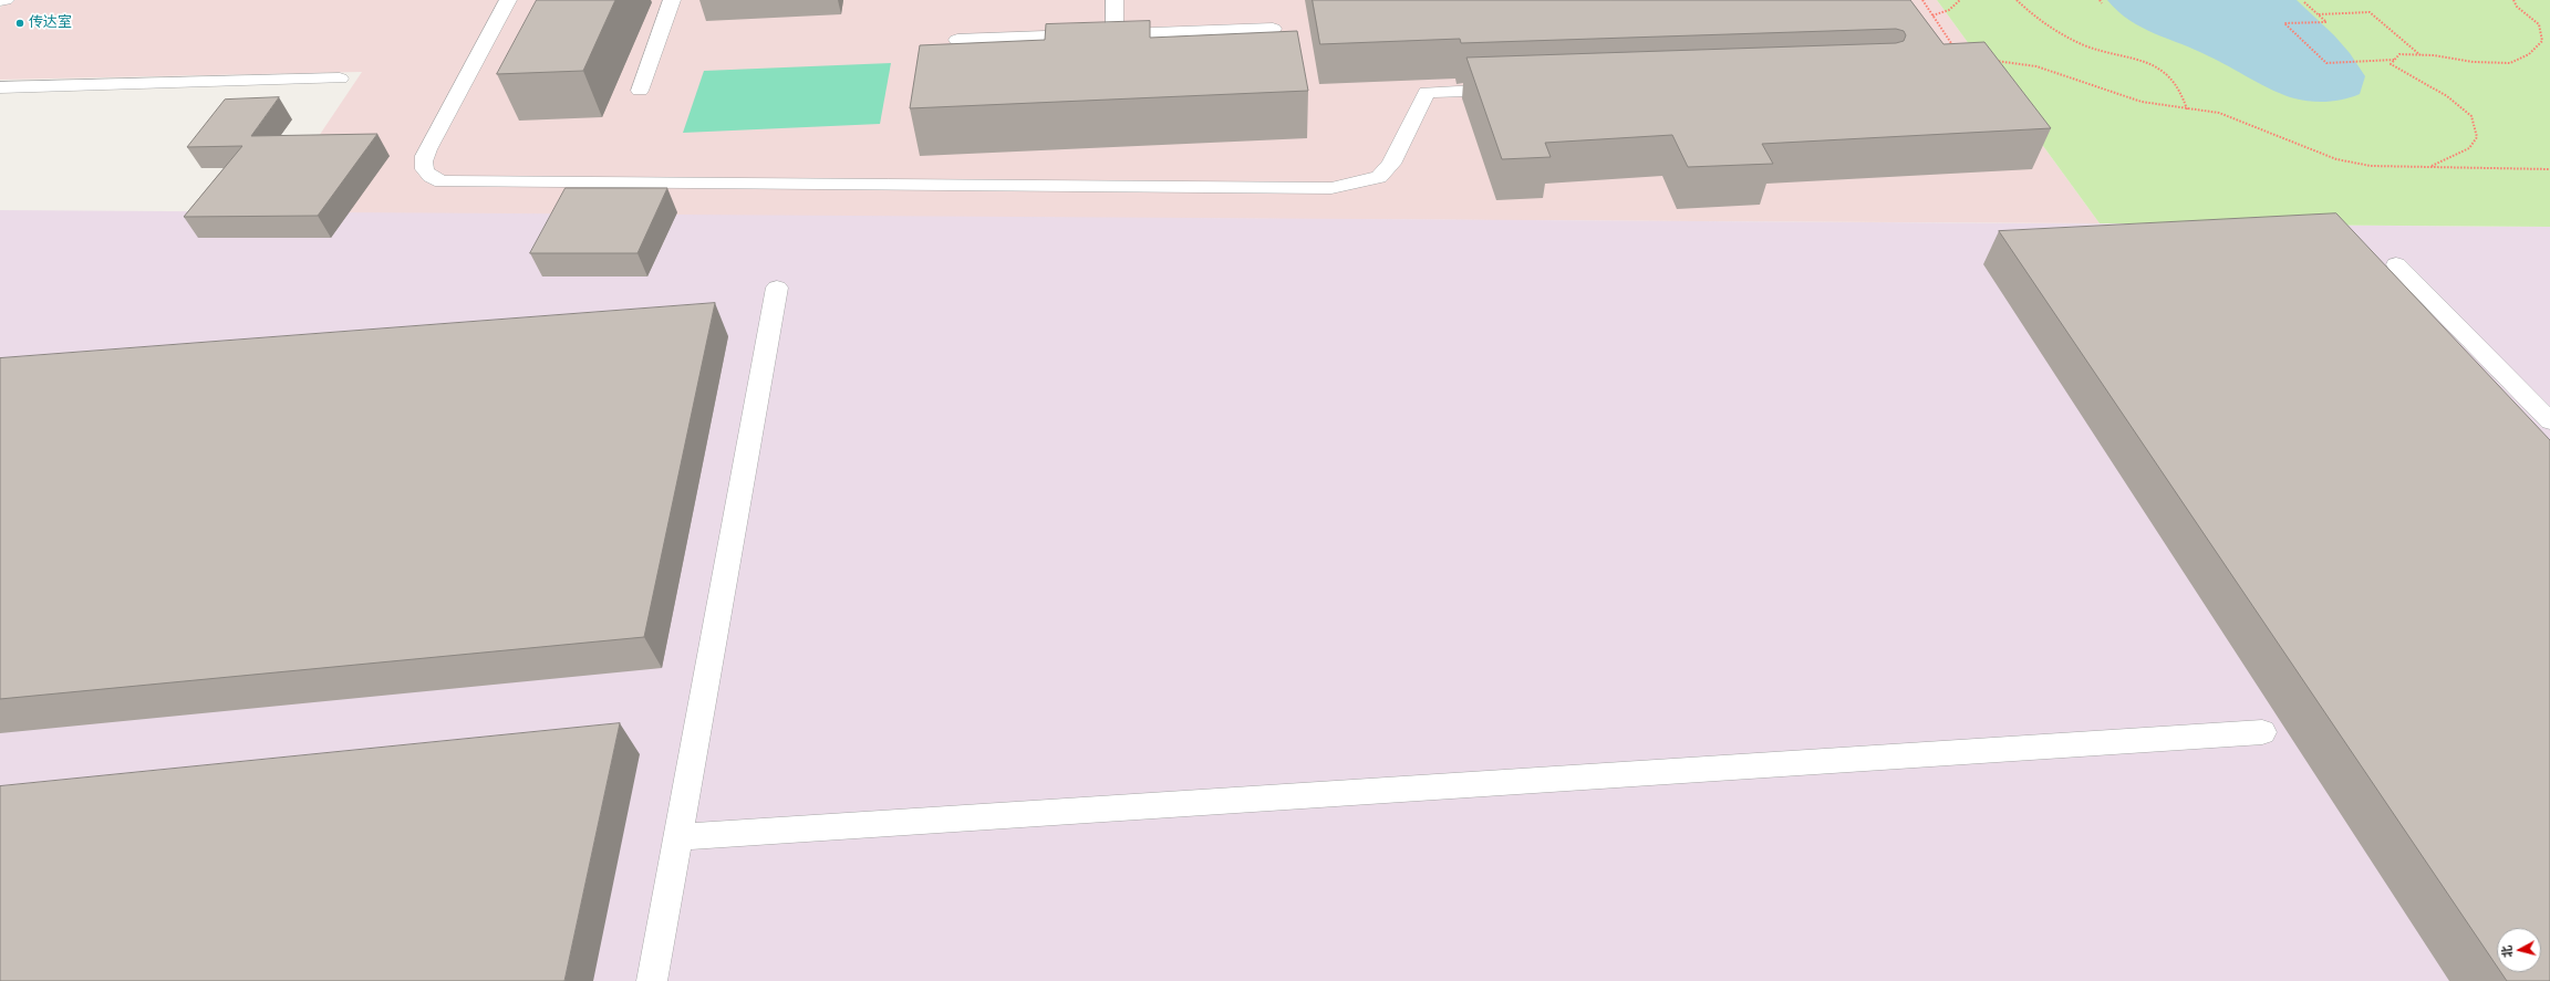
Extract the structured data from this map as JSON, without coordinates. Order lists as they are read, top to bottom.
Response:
{
  "places": ["传达室"],
  "north": "left"
}
